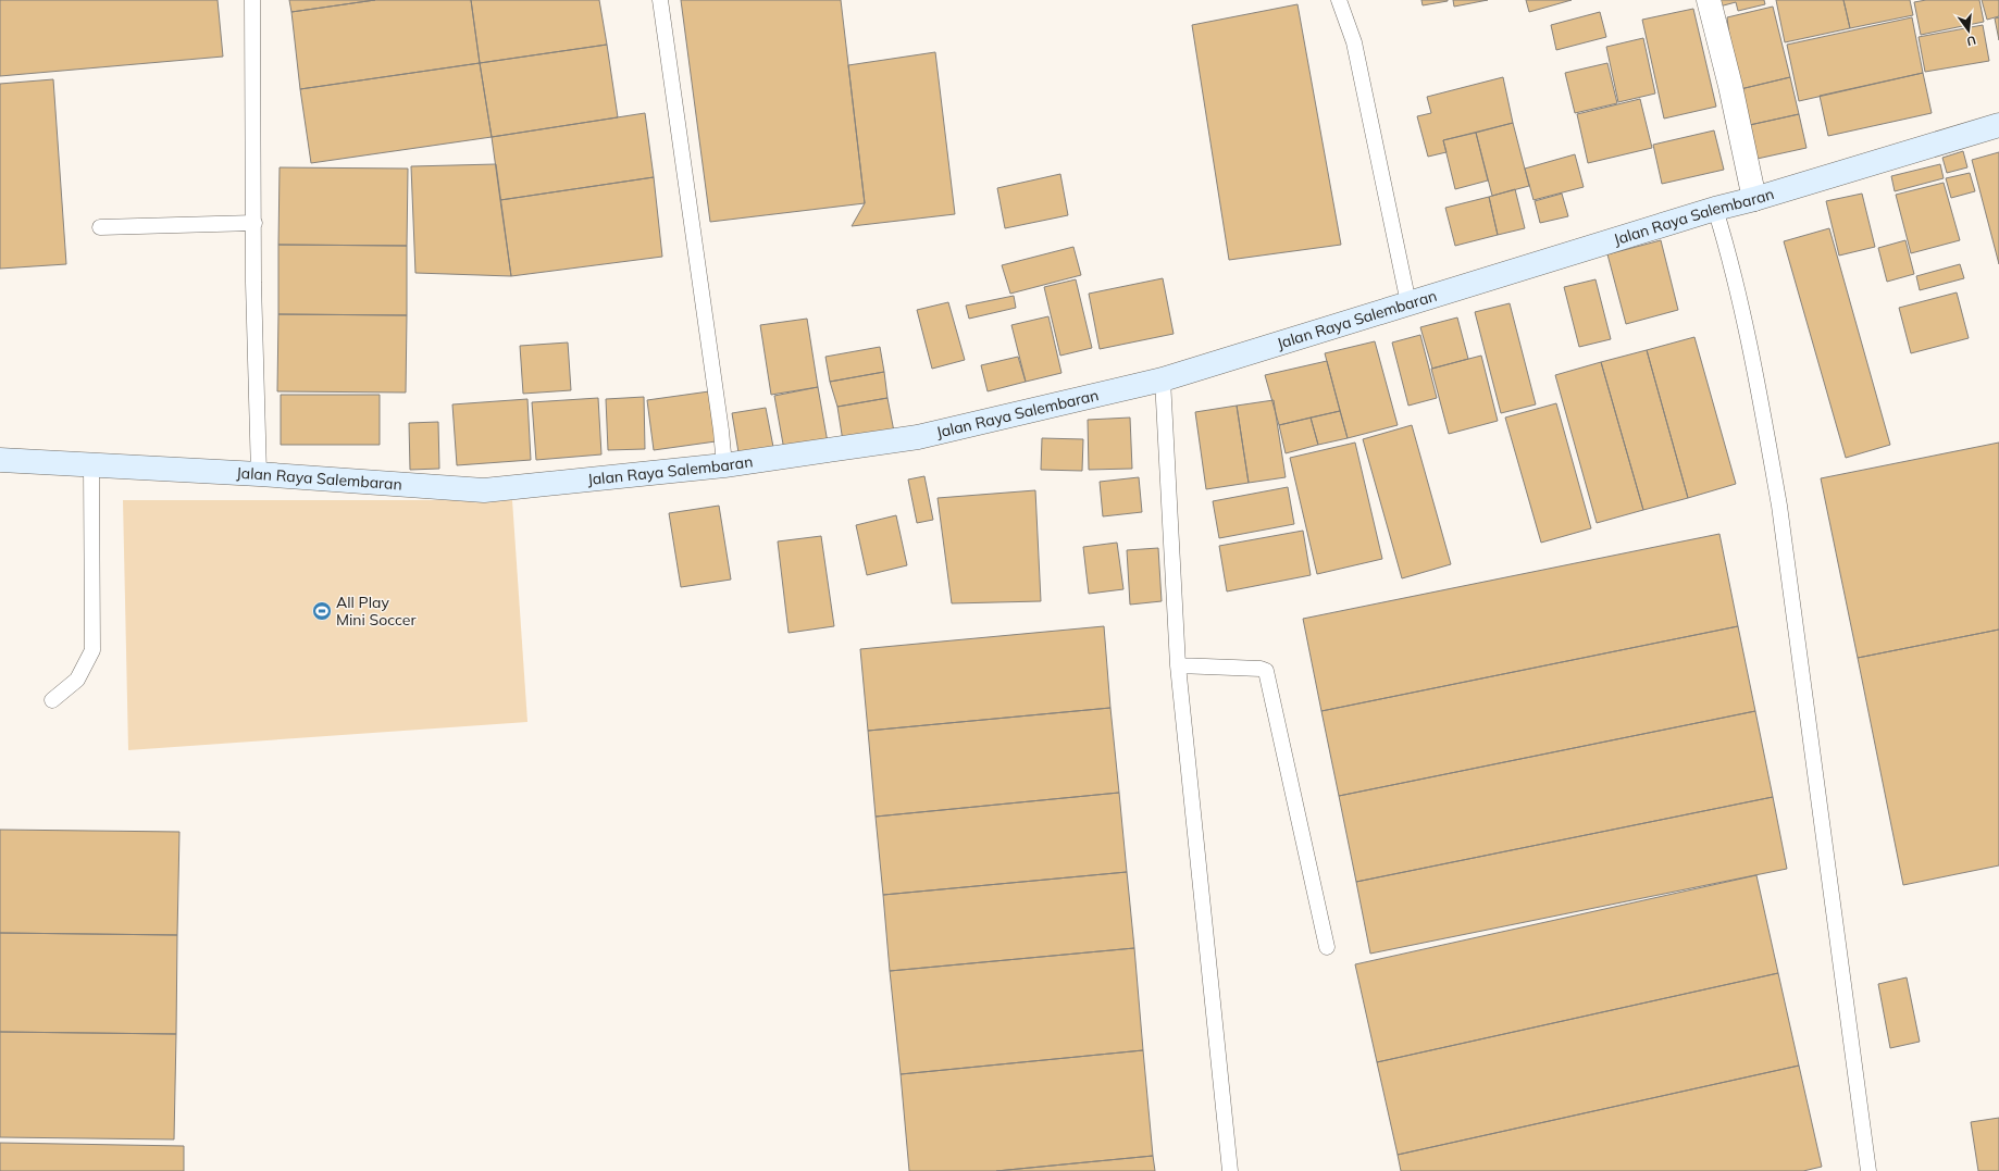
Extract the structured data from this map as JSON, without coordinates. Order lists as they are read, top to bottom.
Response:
{
  "streets": {
    "main road": ["Jalan Raya Salembaran"]
  },
  "places": {
    "sports": ["All Play Mini Soccer"]
  },
  "north": "bottom"
}
